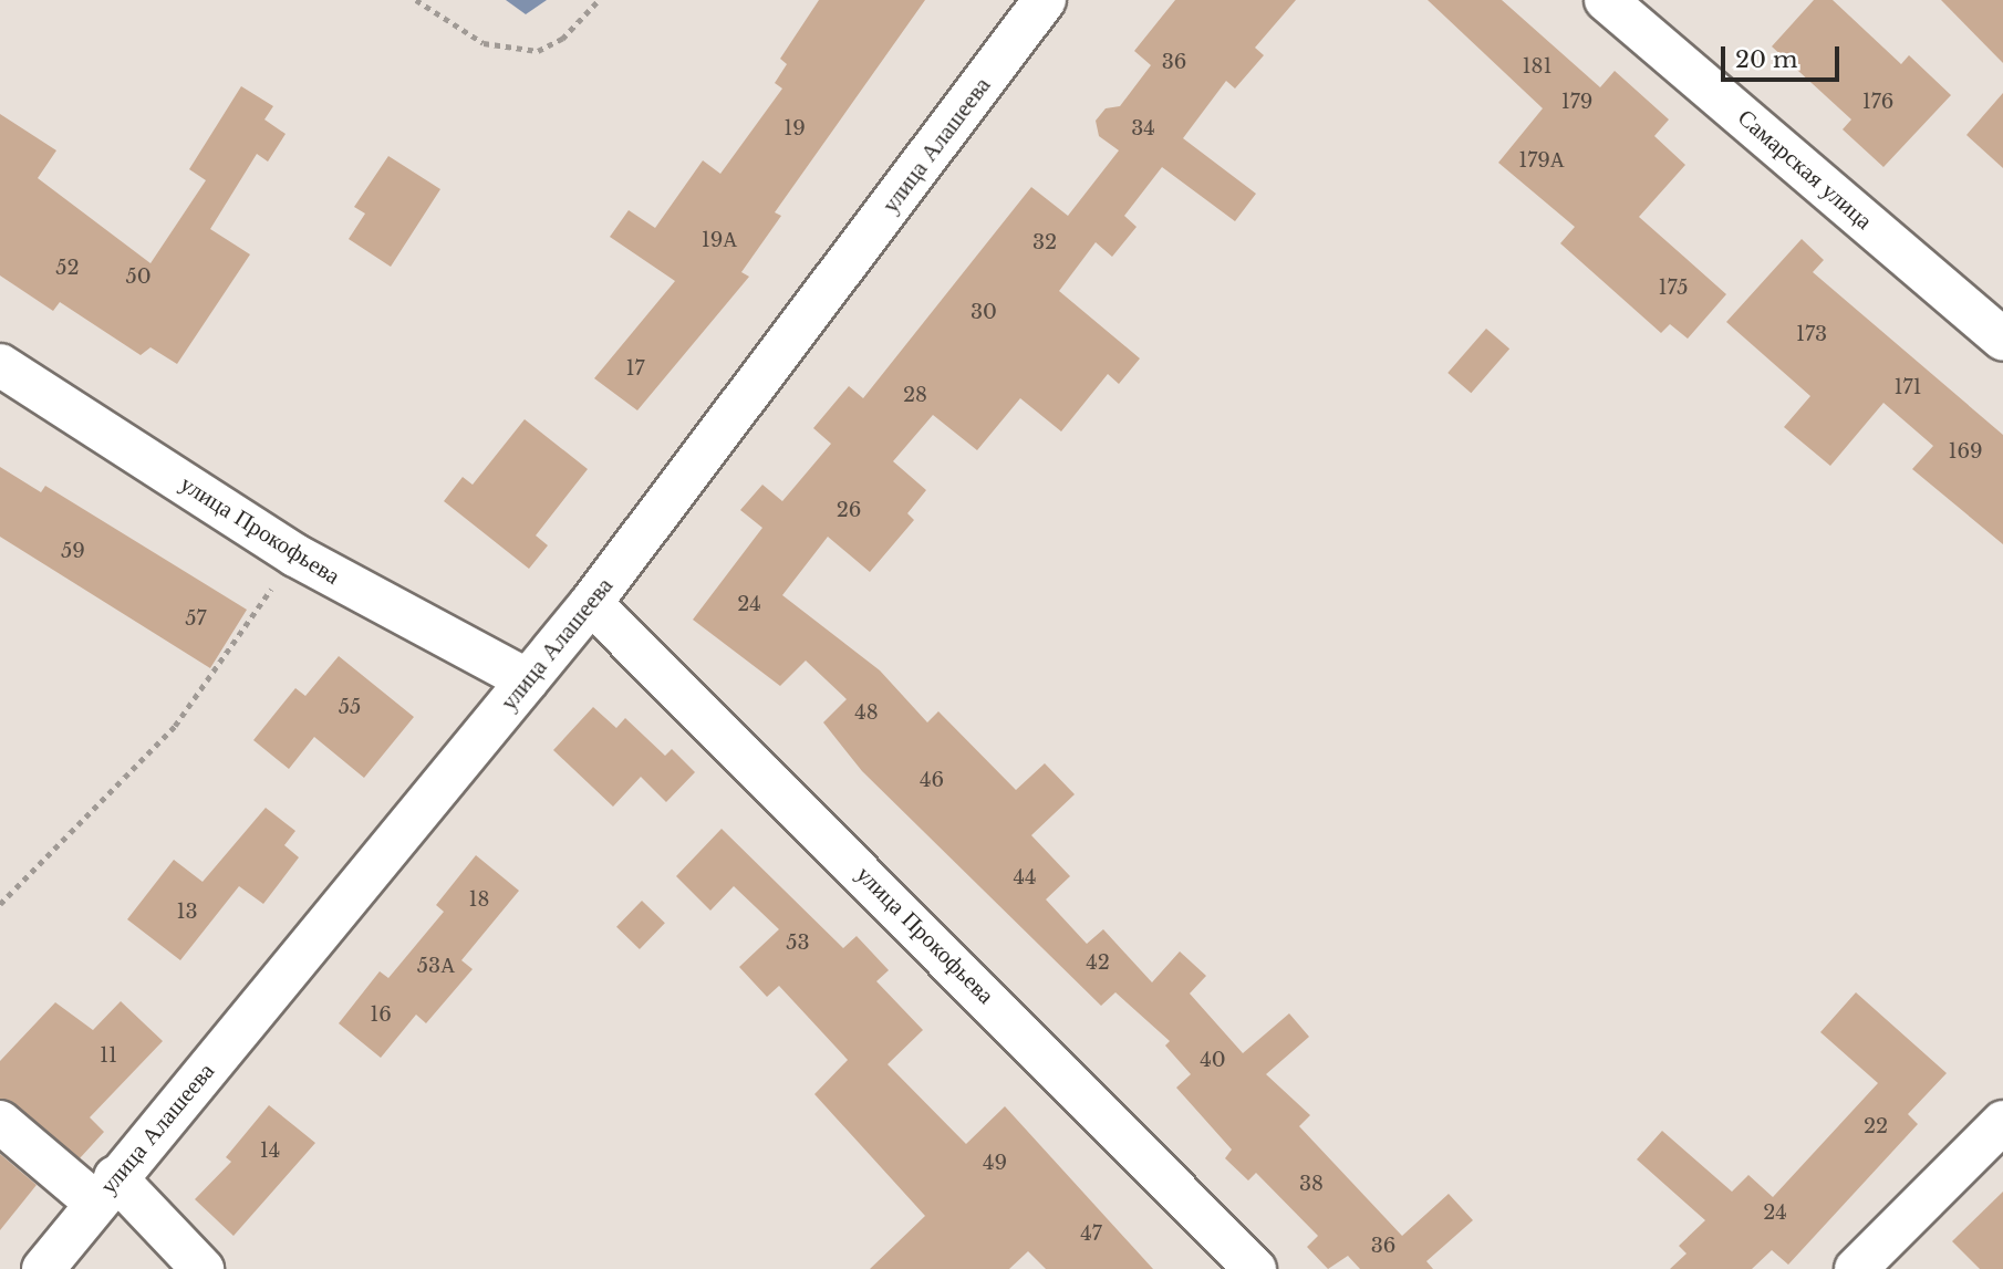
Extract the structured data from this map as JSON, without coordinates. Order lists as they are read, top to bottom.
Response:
{
  "streets": {
    "street": ["улица Алашеева", "Самарская улица", "улица Прокофьева"]
  },
  "crossings": [
    ["улица Алашеева", "улица Прокофьева"]
  ],
  "house_numbers": [
    "36",
    "181",
    "179",
    "176",
    "19",
    "34",
    "179А",
    "19А",
    "32",
    "52",
    "50",
    "175",
    "30",
    "173",
    "17",
    "171",
    "28",
    "169",
    "26",
    "59",
    "24",
    "57",
    "55",
    "48",
    "46",
    "44",
    "18",
    "13",
    "53",
    "42",
    "53А",
    "16",
    "11",
    "40",
    "22",
    "14",
    "49",
    "38",
    "24",
    "47",
    "36"
  ],
  "scale_bar": "20 m"
}
